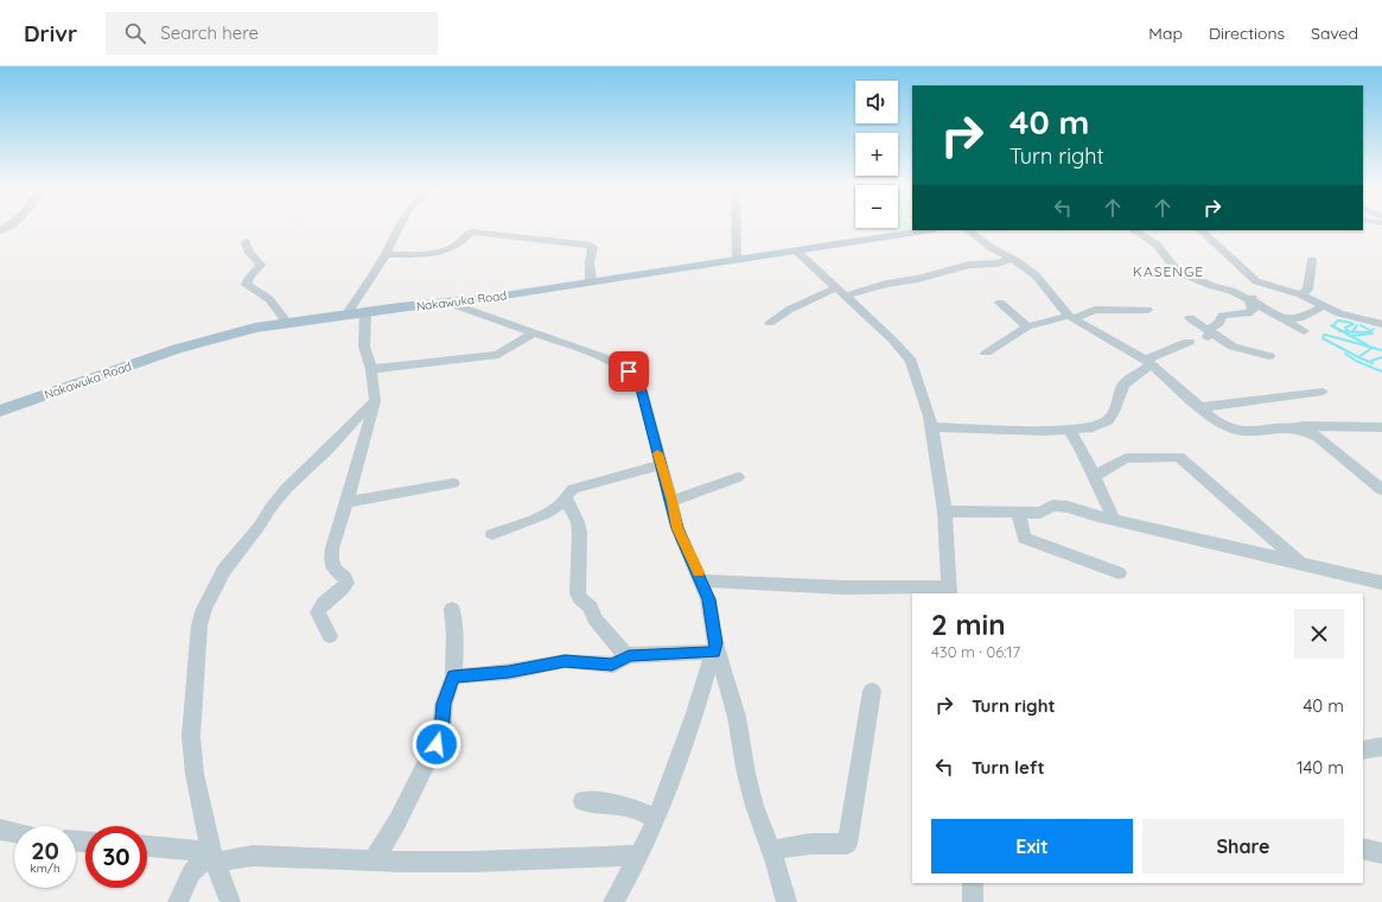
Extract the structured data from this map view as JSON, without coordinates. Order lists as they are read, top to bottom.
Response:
{
  "streets": {
    "main road": ["Nakawuka Road"]
  },
  "districts": ["KASENGE"],
  "page": {
    "header": "Drivr",
    "search": "Search here",
    "nav": ["Map", "Directions", "Saved"],
    "map_buttons": ["+", "−"],
    "turn": ["40 m", "Turn right"],
    "heading": ["2 min", "430 m · 06:17"],
    "list": [
      {
        "name": "Turn right",
        "value": "40 m"
      },
      {
        "name": "Turn left",
        "value": "140 m"
      }
    ],
    "buttons": ["Exit", "Share"],
    "speed": "20 km/h",
    "limit": "30"
  }
}
